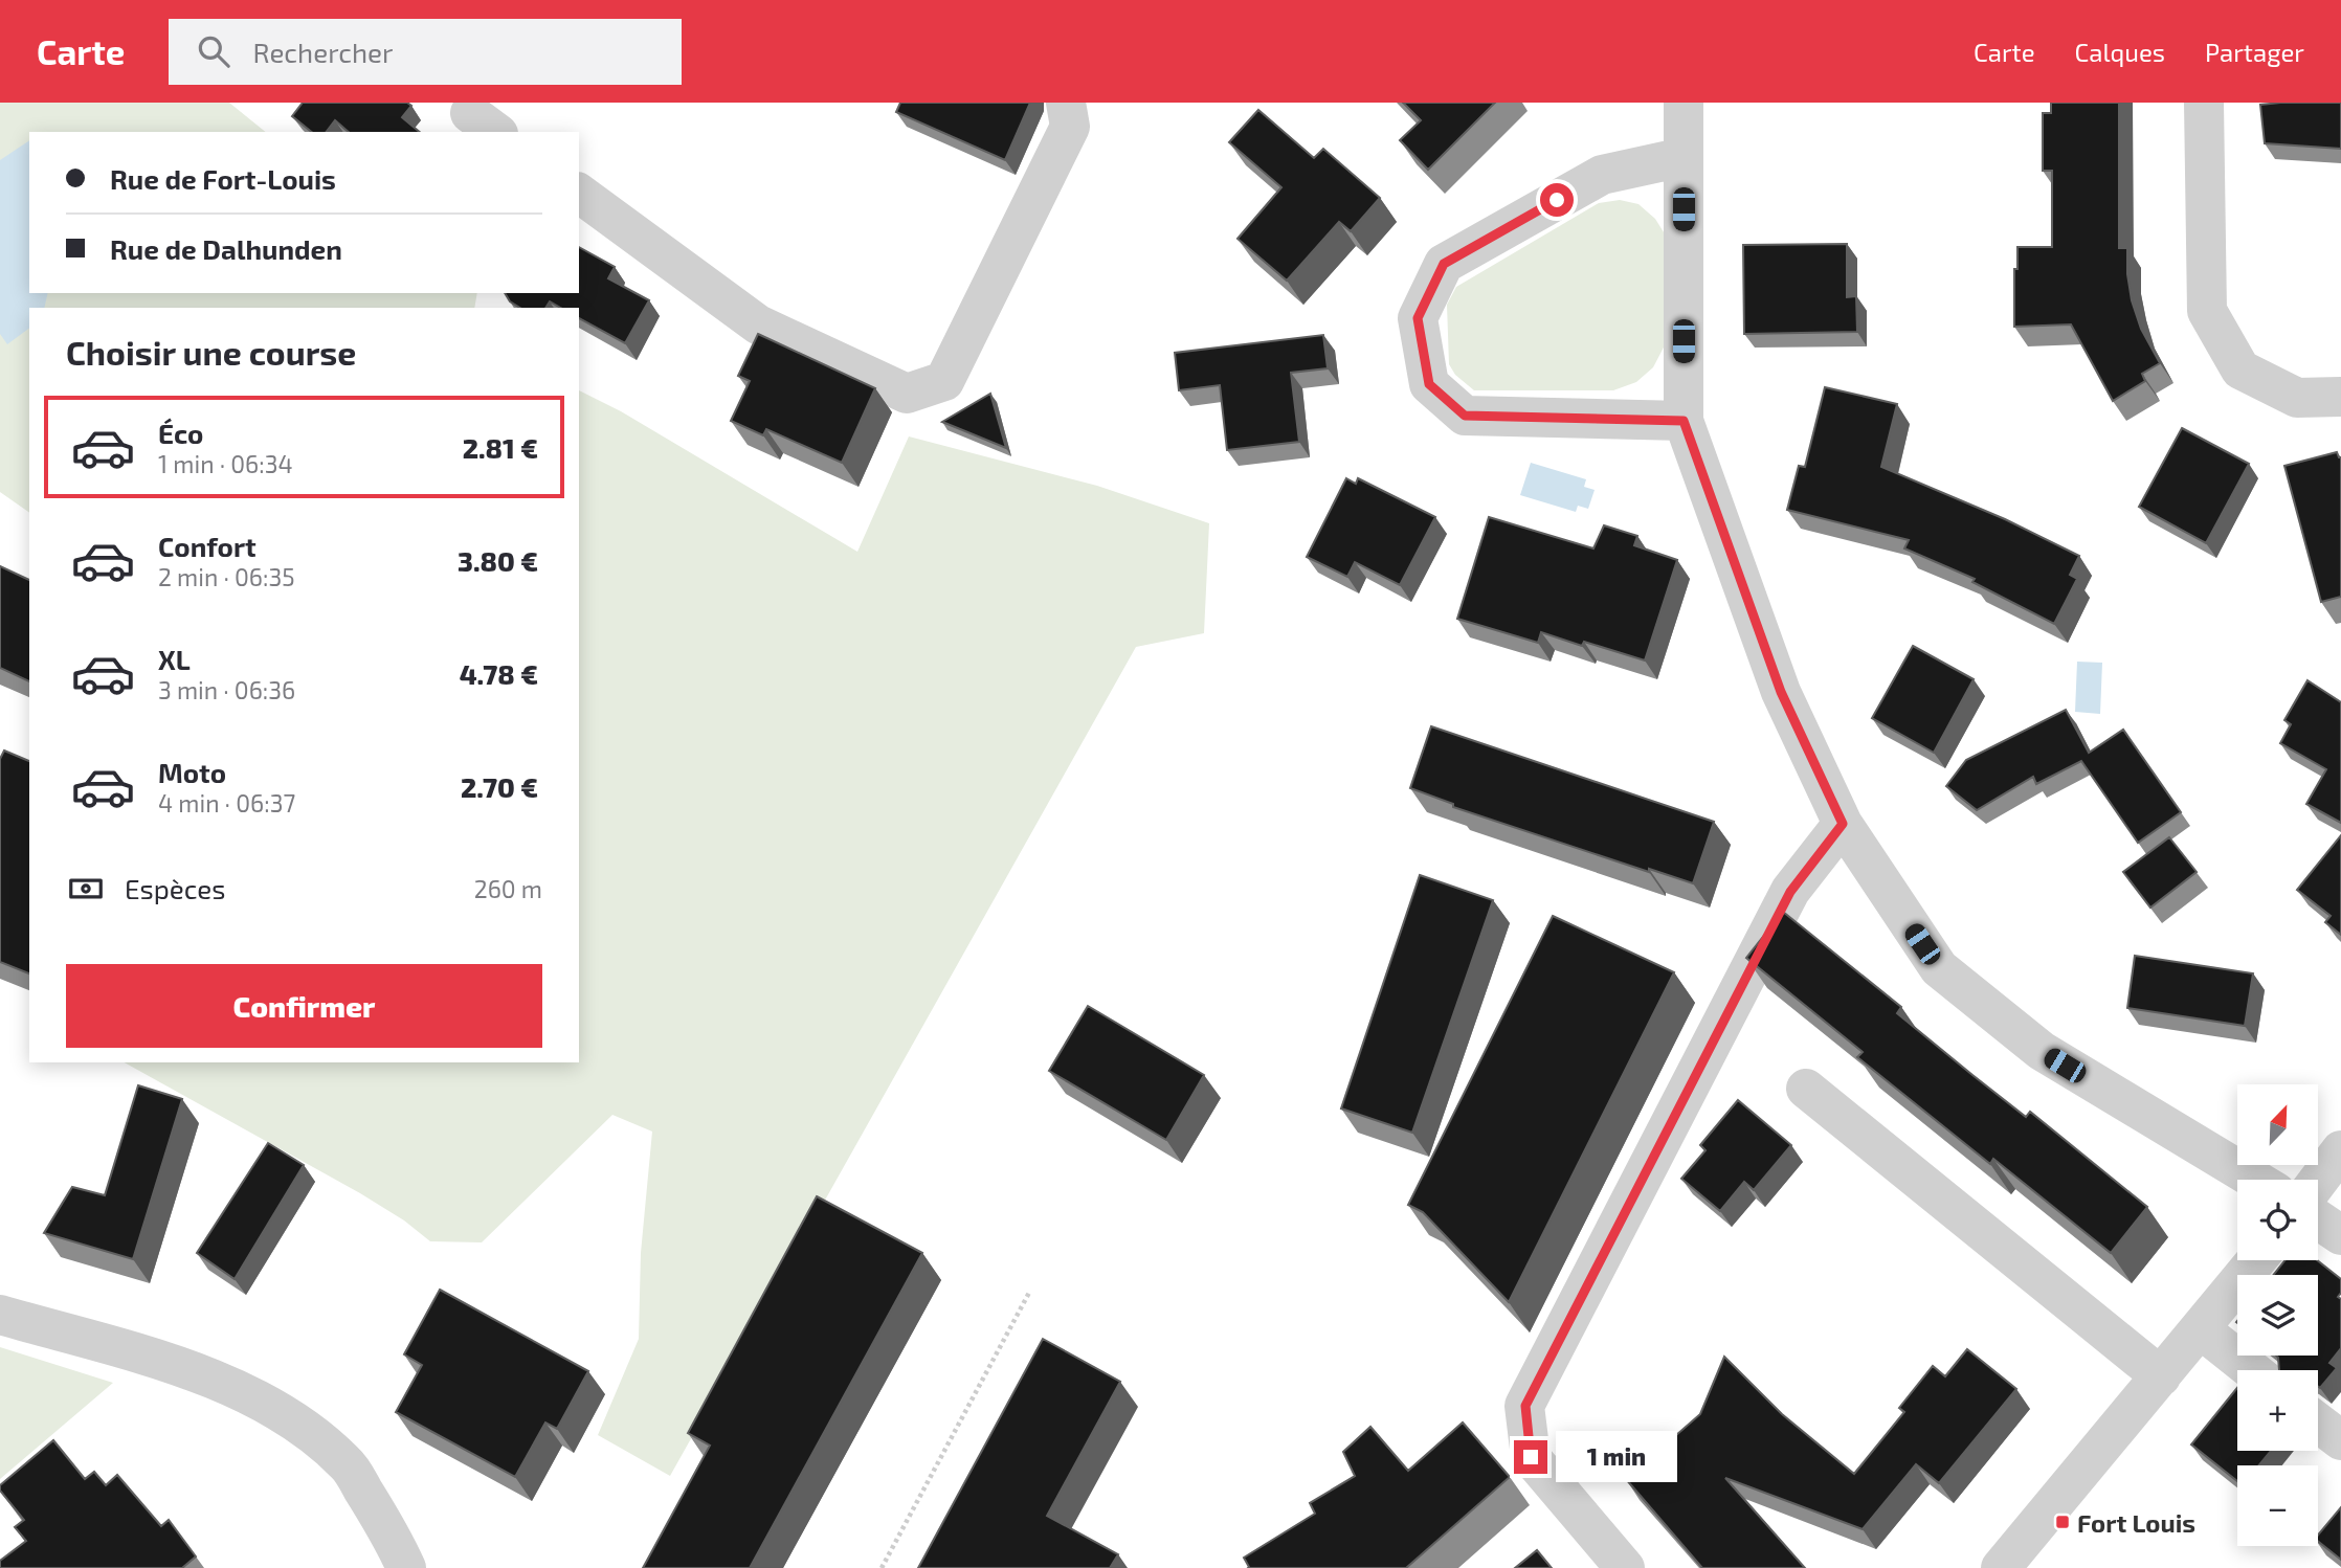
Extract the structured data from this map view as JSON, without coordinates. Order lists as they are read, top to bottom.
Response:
{
  "places": {
    "transit": ["Fort Louis"]
  },
  "north": "top right",
  "page": {
    "header": "Carte",
    "search": "Rechercher",
    "nav": ["Carte", "Calques", "Partager"],
    "banner": ["Rue de Fort-Louis", "Rue de Dalhunden"],
    "heading": "Choisir une course",
    "list": [
      {
        "name": "Éco",
        "note": "1 min · 06:34",
        "value": "2.81 €"
      },
      {
        "name": "Confort",
        "note": "2 min · 06:35",
        "value": "3.80 €"
      },
      {
        "name": "XL",
        "note": "3 min · 06:36",
        "value": "4.78 €"
      },
      {
        "name": "Moto",
        "note": "4 min · 06:37",
        "value": "2.70 €"
      }
    ],
    "pay": ["Espèces", "260 m"],
    "buttons": "Confirmer",
    "map_buttons": ["+", "−"],
    "bubble": "1 min"
  }
}
